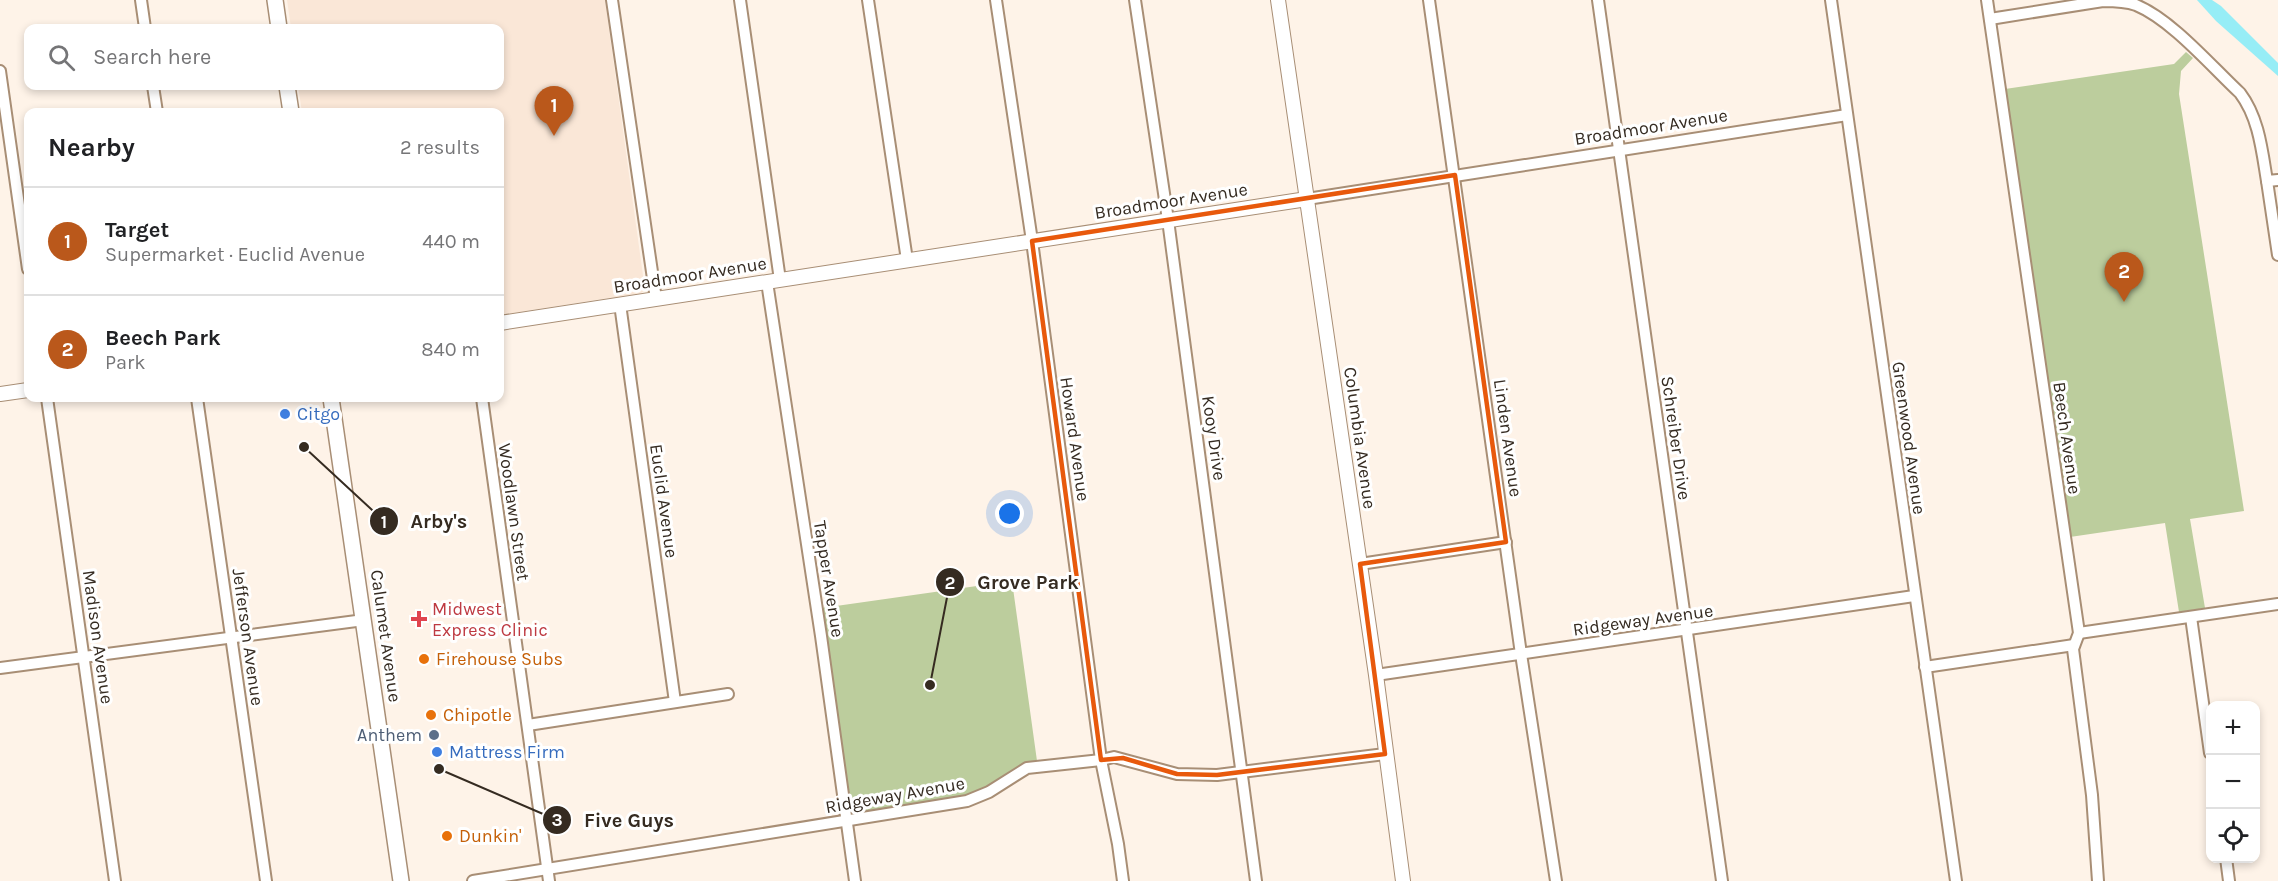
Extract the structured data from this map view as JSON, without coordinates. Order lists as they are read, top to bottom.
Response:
{
  "streets": {
    "main road": ["Calumet Avenue"],
    "street": [
      "Broadmoor Avenue",
      "Kooy Drive",
      "Columbia Avenue",
      "Linden Avenue",
      "Schreiber Drive",
      "Greenwood Avenue",
      "Beech Avenue",
      "Howard Avenue",
      "Euclid Avenue",
      "Woodlawn Street",
      "Tapper Avenue",
      "Ridgeway Avenue",
      "Madison Avenue",
      "Jefferson Avenue"
    ]
  },
  "crossings": [
    ["Broadmoor Avenue", "Kooy Drive"],
    ["Broadmoor Avenue", "Columbia Avenue"],
    ["Broadmoor Avenue", "Linden Avenue"],
    ["Broadmoor Avenue", "Schreiber Drive"],
    ["Broadmoor Avenue", "Greenwood Avenue"],
    ["Broadmoor Avenue", "Howard Avenue"],
    ["Broadmoor Avenue", "Euclid Avenue"],
    ["Broadmoor Avenue", "Tapper Avenue"],
    ["Kooy Drive", "Ridgeway Avenue"],
    ["Columbia Avenue", "Ridgeway Avenue"],
    ["Linden Avenue", "Ridgeway Avenue"],
    ["Schreiber Drive", "Ridgeway Avenue"],
    ["Greenwood Avenue", "Ridgeway Avenue"],
    ["Howard Avenue", "Ridgeway Avenue"],
    ["Woodlawn Street", "Ridgeway Avenue"],
    ["Tapper Avenue", "Ridgeway Avenue"]
  ],
  "places": {
    "other": [
      "Citgo",
      "Arby's",
      "Firehouse Subs",
      "Grove Park",
      "Chipotle",
      "Anthem",
      "Mattress Firm",
      "Five Guys",
      "Dunkin'"
    ],
    "health": ["Midwest Express Clinic"]
  },
  "page": {
    "search": "Search here",
    "pins": ["1", "2"],
    "heading": ["Nearby", "2 results"],
    "list": [
      {
        "mark": "1",
        "name": "Target",
        "note": "Supermarket · Euclid Avenue",
        "value": "440 m"
      },
      {
        "mark": "2",
        "name": "Beech Park",
        "note": "Park",
        "value": "840 m"
      }
    ],
    "map_buttons": ["+", "−"]
  }
}
